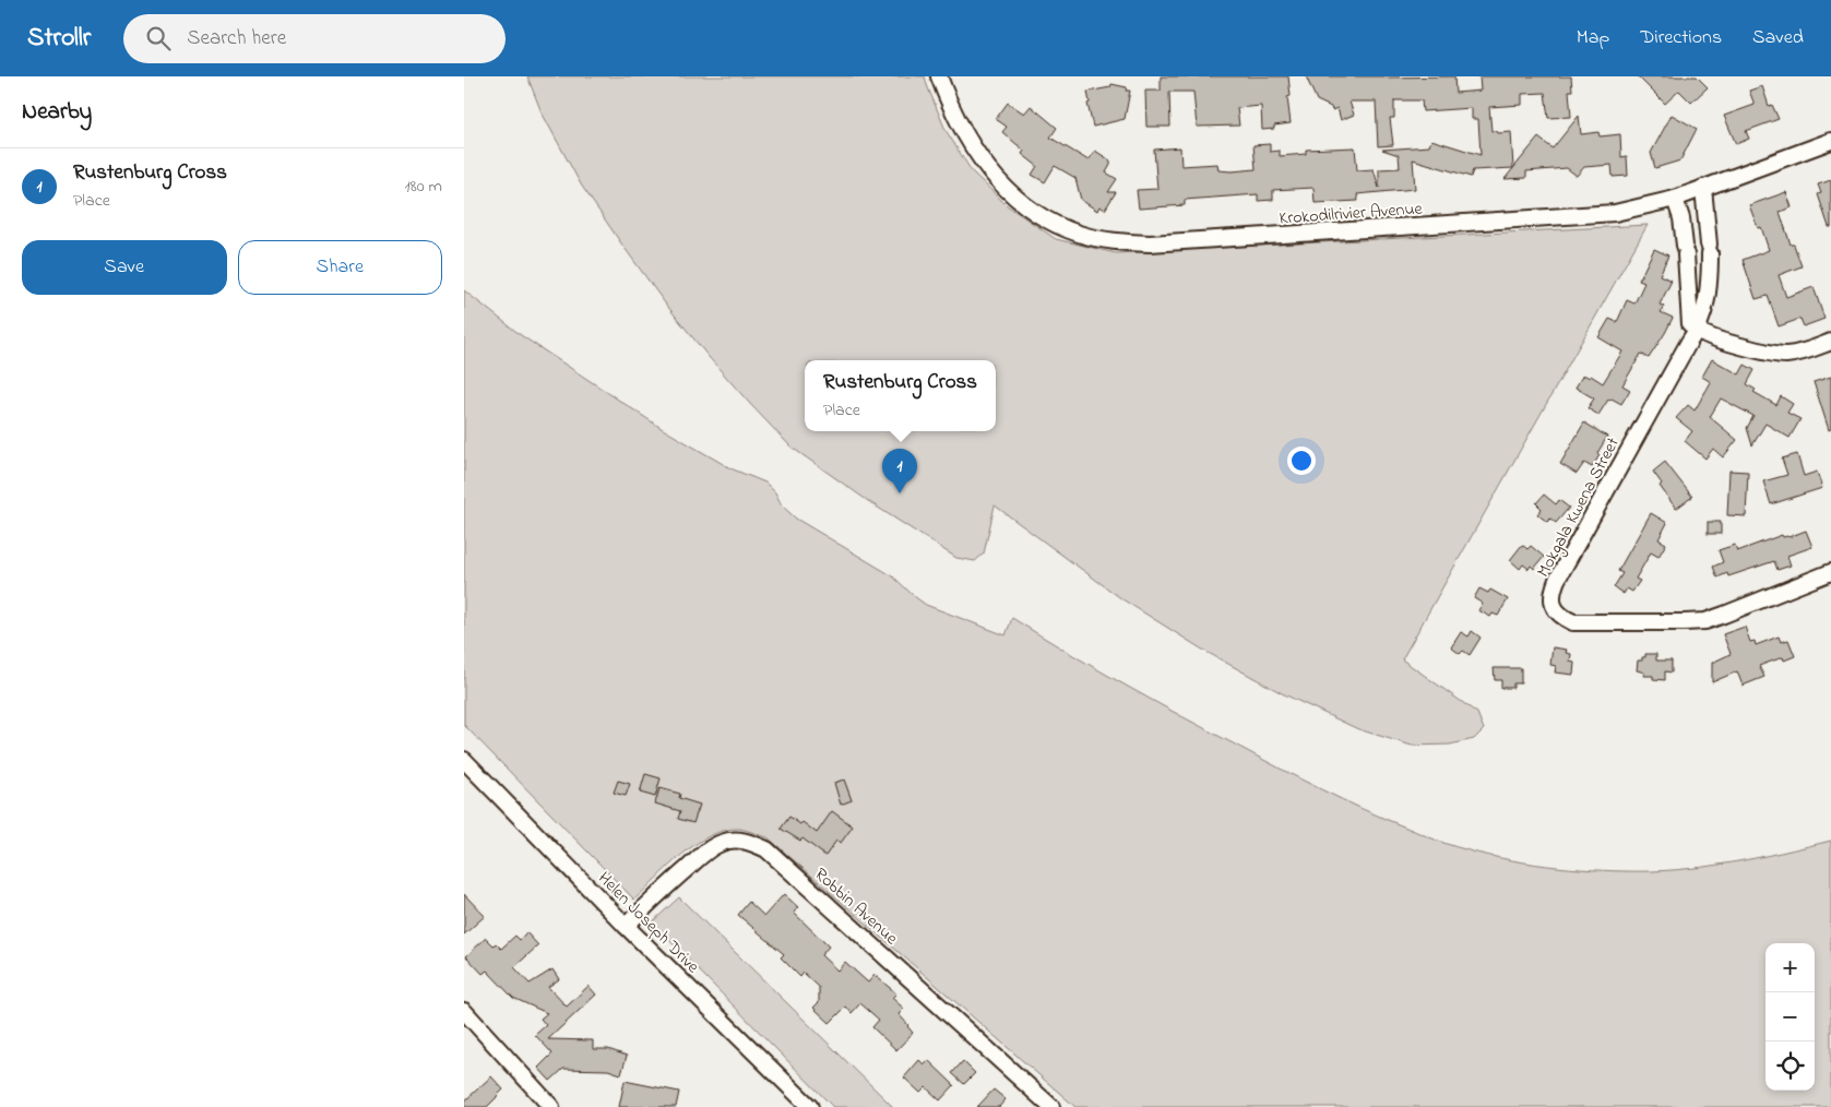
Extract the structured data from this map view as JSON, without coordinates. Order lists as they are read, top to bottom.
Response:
{
  "streets": {
    "street": [
      "Krokodilrivier Avenue",
      "Mokgala Kwena Street",
      "Robbin Avenue",
      "Helen Joseph Drive"
    ]
  },
  "crossings": [
    ["Krokodilrivier Avenue", "Mokgala Kwena Street"],
    ["Robbin Avenue", "Helen Joseph Drive"]
  ],
  "page": {
    "header": "Strollr",
    "search": "Search here",
    "nav": ["Map", "Directions", "Saved"],
    "heading": "Nearby",
    "list": [
      {
        "mark": "1",
        "name": "Rustenburg Cross",
        "note": "Place",
        "value": "180 m"
      }
    ],
    "buttons": ["Save", "Share"],
    "popup": ["Rustenburg Cross", "Place"],
    "pins": "1",
    "map_buttons": ["+", "−"]
  }
}
